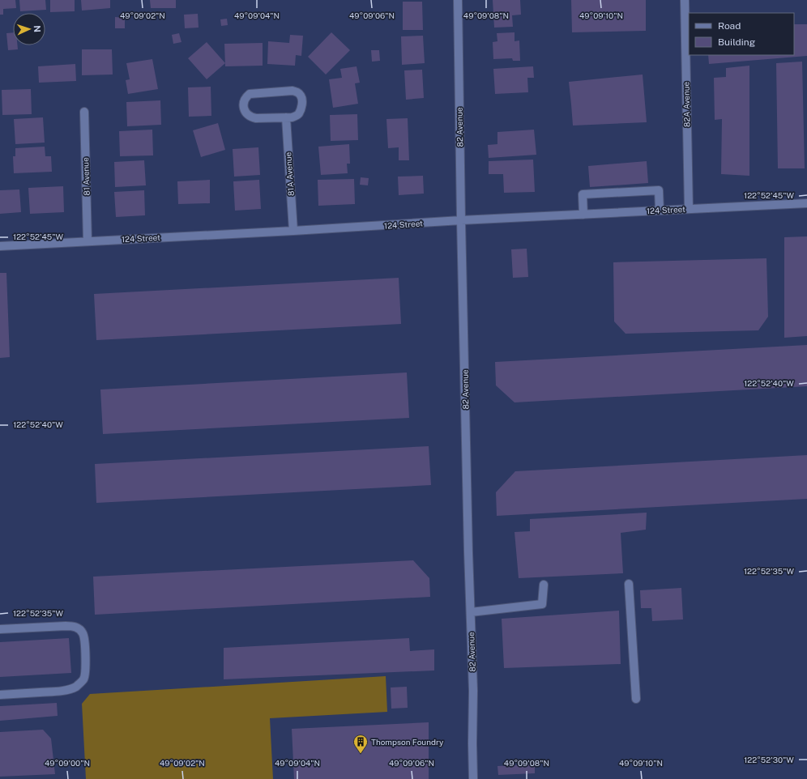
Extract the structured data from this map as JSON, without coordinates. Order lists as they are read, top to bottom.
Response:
{
  "streets": {
    "street": [
      "82A Avenue",
      "82 Avenue",
      "81A Avenue",
      "81 Avenue",
      "124 Street"
    ]
  },
  "crossings": [
    ["82A Avenue", "124 Street"],
    ["82 Avenue", "124 Street"],
    ["81A Avenue", "124 Street"],
    ["81 Avenue", "124 Street"]
  ],
  "places": {
    "building": ["Thompson Foundry"]
  },
  "legend": ["Road", "Building"],
  "north": "right",
  "coordinates": [
    "49°09'02\"N",
    "49°09'04\"N",
    "49°09'06\"N",
    "49°09'08\"N",
    "49°09'10\"N",
    "122°52'45\"W",
    "122°52'40\"W",
    "122°52'35\"W",
    "122°52'30\"W",
    "49°09'00\"N"
  ]
}
